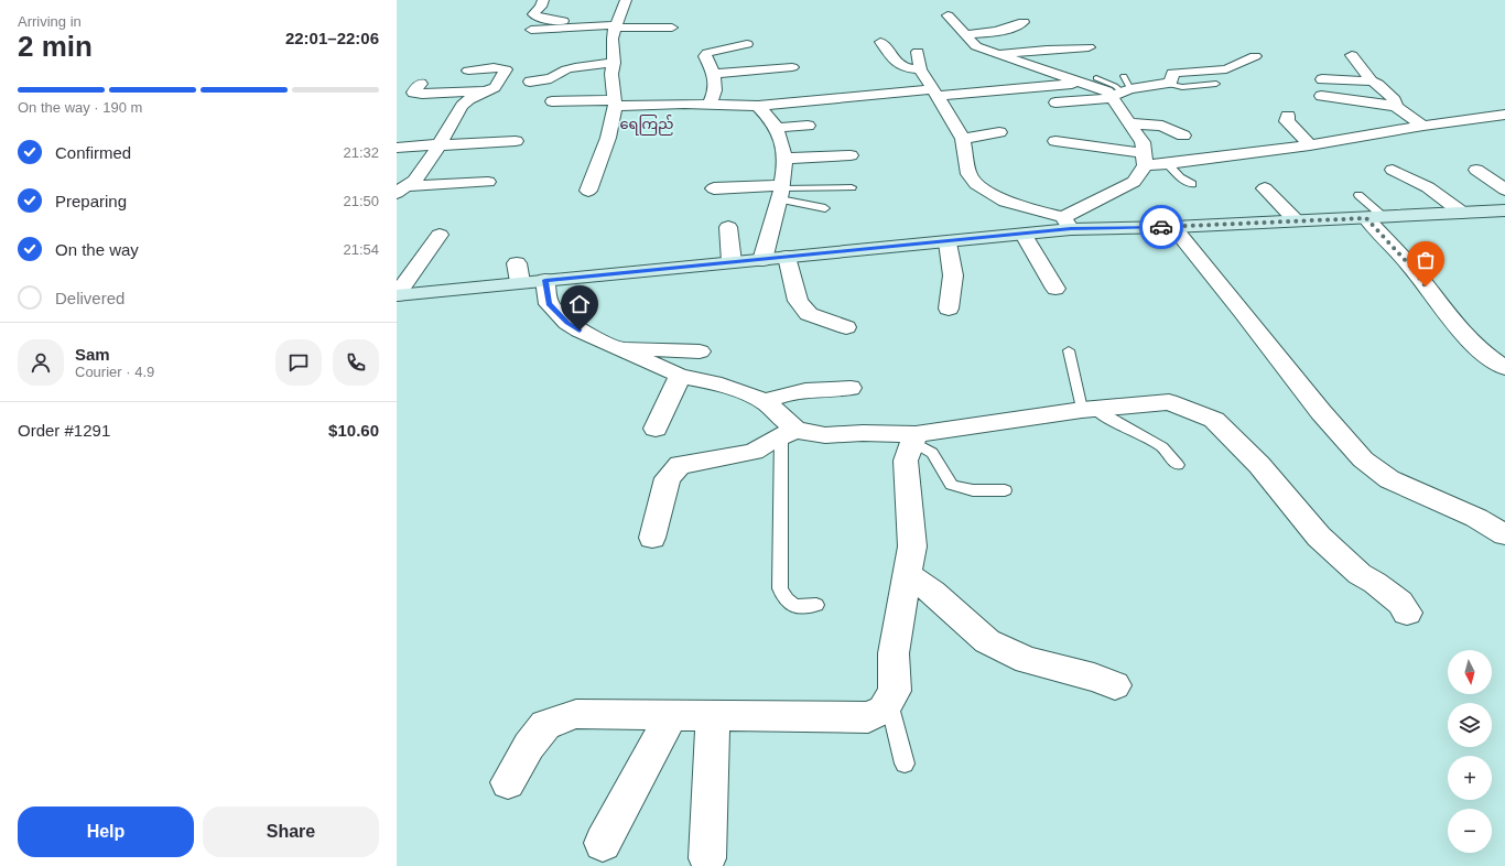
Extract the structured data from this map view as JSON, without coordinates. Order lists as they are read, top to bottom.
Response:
{
  "districts": ["ရေကြည်"],
  "north": "bottom",
  "page": {
    "heading": ["2 min", "Arriving in", "22:01–22:06"],
    "panel": [
      "Sam",
      "Courier · 4.9",
      "Order #1291",
      "$10.60"
    ],
    "bar": "On the way · 190 m",
    "list": [
      ["Confirmed", "21:32"],
      ["Preparing", "21:50"],
      ["On the way", "21:54"],
      "Delivered"
    ],
    "map_buttons": ["+", "−"],
    "buttons": ["Help", "Share"]
  }
}
